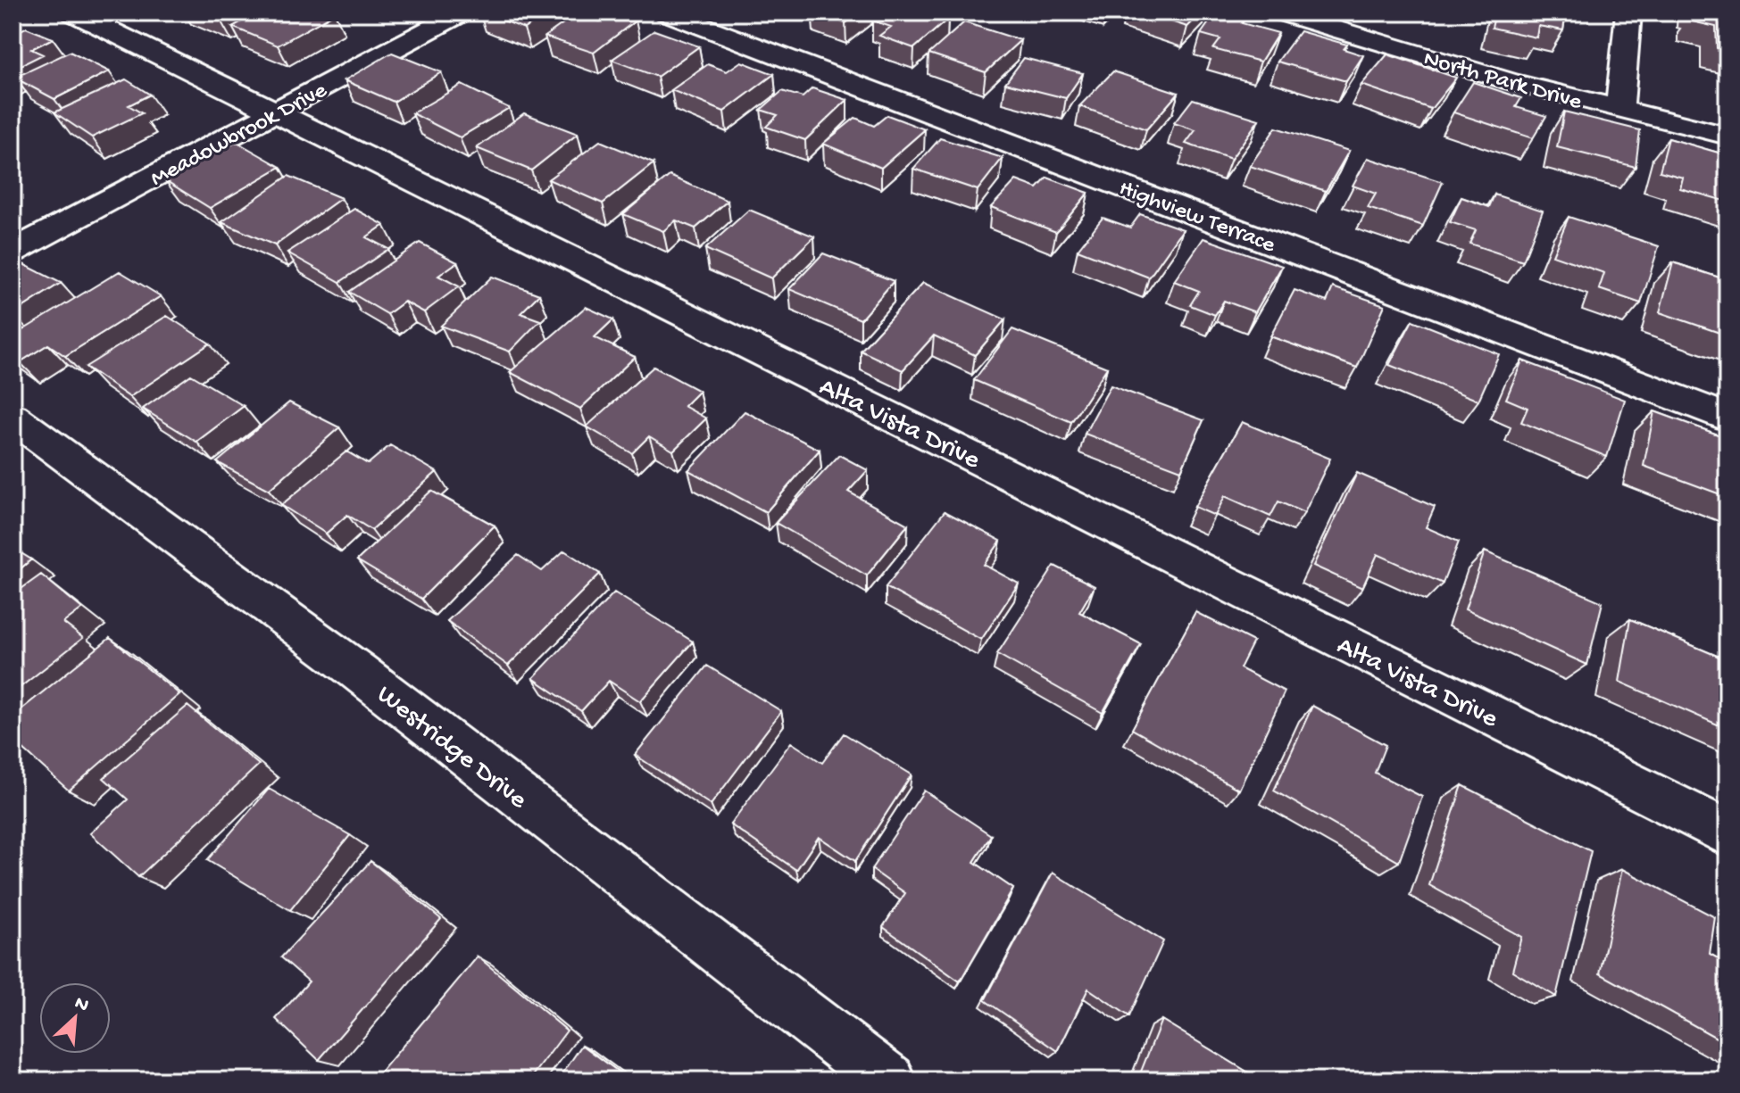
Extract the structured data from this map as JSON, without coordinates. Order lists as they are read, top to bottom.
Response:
{
  "streets": {
    "street": [
      "North Park Drive",
      "Meadowbrook Drive",
      "Highview Terrace",
      "Alta Vista Drive",
      "Westridge Drive"
    ]
  },
  "crossings": [
    ["Meadowbrook Drive", "Alta Vista Drive"]
  ],
  "north": "top right"
}
